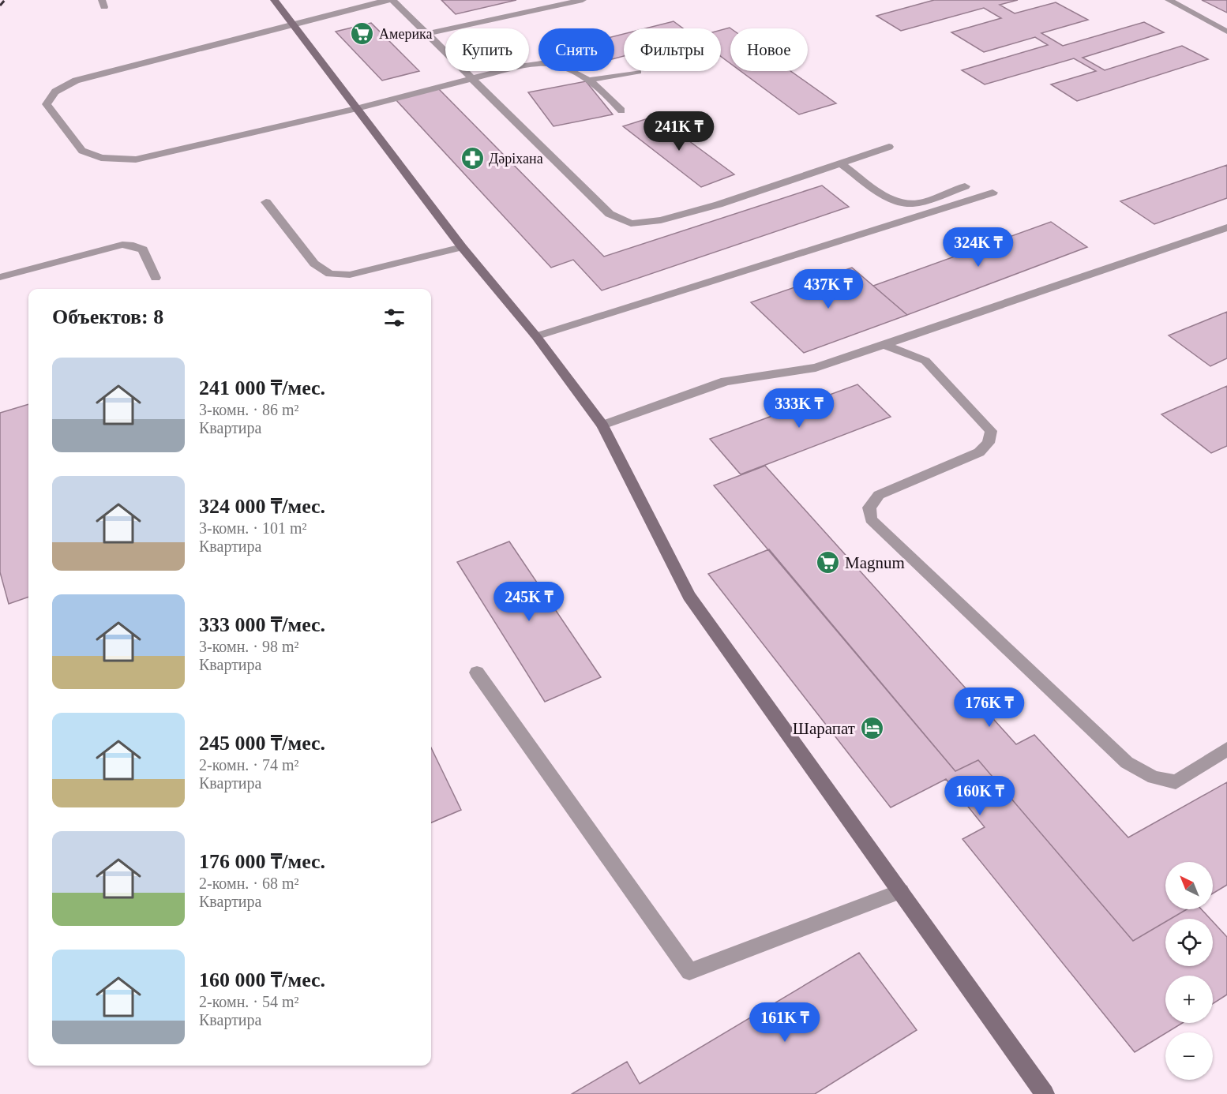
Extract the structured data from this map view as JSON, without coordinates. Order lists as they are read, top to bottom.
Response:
{
  "places": {
    "supermarket": ["Америка", "Magnum"],
    "pharmacy": ["Дəріхана"],
    "hotel": ["Шарапат"]
  },
  "north": "top left",
  "page": {
    "chip": [
      "Купить",
      "Снять",
      "Фильтры",
      "Новое"
    ],
    "price": [
      "241K ₸",
      "324K ₸",
      "437K ₸",
      "333K ₸",
      "245K ₸",
      "176K ₸",
      "160K ₸",
      "161K ₸"
    ],
    "heading": "Объектов: 8",
    "list": [
      {
        "name": "241 000 ₸/мес.",
        "note": "3-комн. · 86 m² · Квартира"
      },
      {
        "name": "324 000 ₸/мес.",
        "note": "3-комн. · 101 m² · Квартира"
      },
      {
        "name": "333 000 ₸/мес.",
        "note": "3-комн. · 98 m² · Квартира"
      },
      {
        "name": "245 000 ₸/мес.",
        "note": "2-комн. · 74 m² · Квартира"
      },
      {
        "name": "176 000 ₸/мес.",
        "note": "2-комн. · 68 m² · Квартира"
      },
      {
        "name": "160 000 ₸/мес.",
        "note": "2-комн. · 54 m² · Квартира"
      }
    ],
    "map_buttons": ["+", "−"]
  }
}
